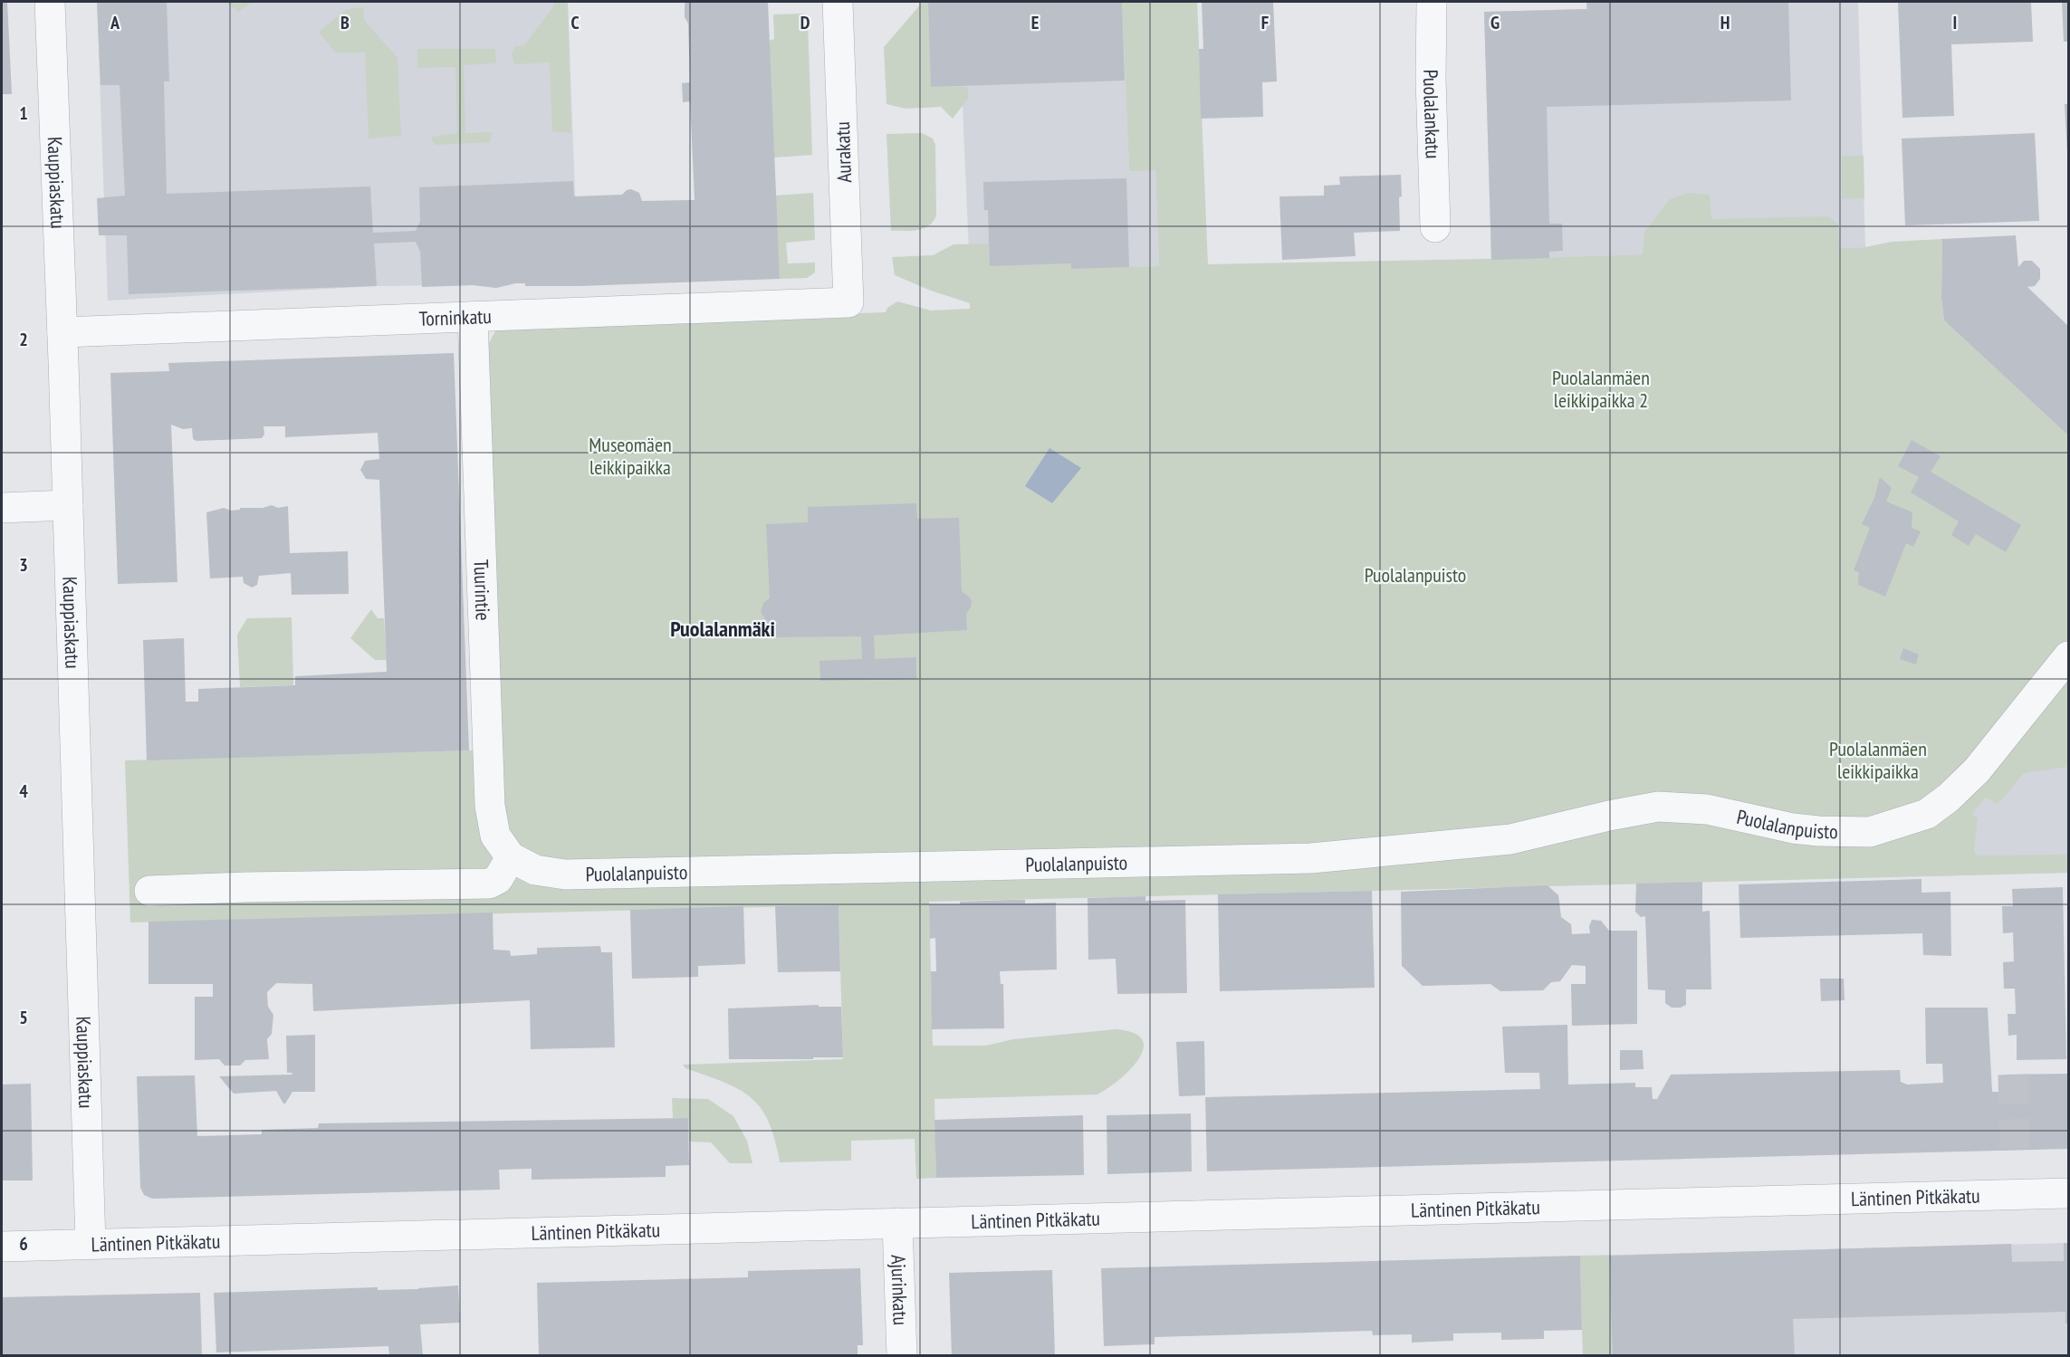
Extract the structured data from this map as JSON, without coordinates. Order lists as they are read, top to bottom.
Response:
{
  "streets": {
    "street": [
      "Puolalankatu",
      "Aurakatu",
      "Kauppiaskatu",
      "Torninkatu",
      "Tuurintie",
      "Puolalanpuisto",
      "Läntinen Pitkäkatu",
      "Ajurinkatu"
    ]
  },
  "crossings": [
    ["Aurakatu", "Torninkatu"],
    ["Kauppiaskatu", "Torninkatu"],
    ["Kauppiaskatu", "Läntinen Pitkäkatu"],
    ["Torninkatu", "Tuurintie"],
    ["Tuurintie", "Puolalanpuisto"],
    ["Läntinen Pitkäkatu", "Ajurinkatu"]
  ],
  "districts": ["Puolalanmäki"],
  "parks": [
    "Puolalanmäen leikkipaikka 2",
    "Museomäen leikkipaikka",
    "Puolalanpuisto",
    "Puolalanmäen leikkipaikka"
  ],
  "grid": {
    "columns": [
      "A",
      "B",
      "C",
      "D",
      "E",
      "F",
      "G",
      "H",
      "I"
    ],
    "rows": [
      "1",
      "2",
      "3",
      "4",
      "5",
      "6"
    ]
  }
}
